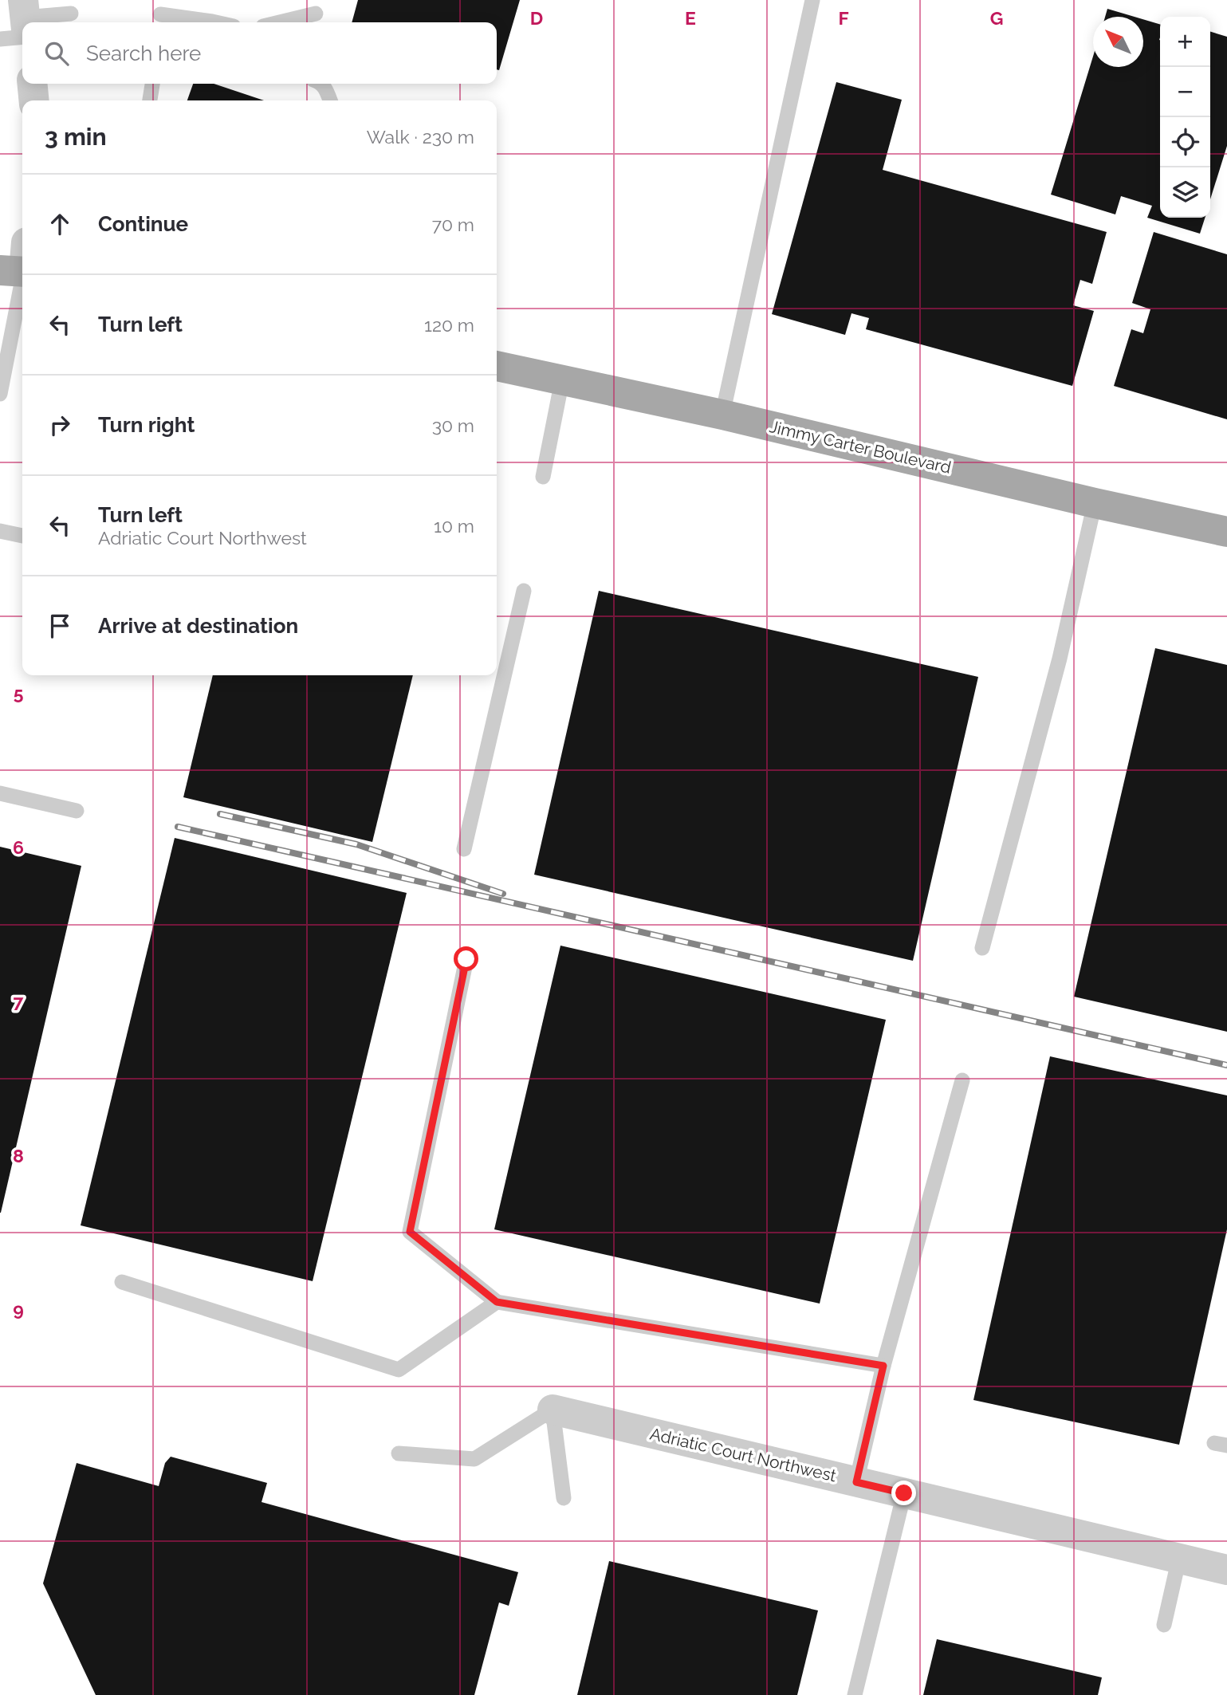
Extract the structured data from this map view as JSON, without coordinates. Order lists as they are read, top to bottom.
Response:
{
  "streets": {
    "main road": ["Jimmy Carter Boulevard"],
    "street": ["Adriatic Court Northwest"]
  },
  "north": "top left",
  "page": {
    "map_buttons": ["+", "−"],
    "search": "Search here",
    "heading": ["3 min", "Walk · 230 m"],
    "list": [
      ["Continue", "70 m"],
      ["Turn left", "120 m"],
      ["Turn right", "30 m"],
      ["Turn left", "Adriatic Court Northwest", "10 m"],
      "Arrive at destination"
    ]
  },
  "grid": {
    "columns": [
      "D",
      "E",
      "F",
      "G"
    ],
    "rows": [
      "5",
      "6",
      "7",
      "8",
      "9"
    ]
  }
}
